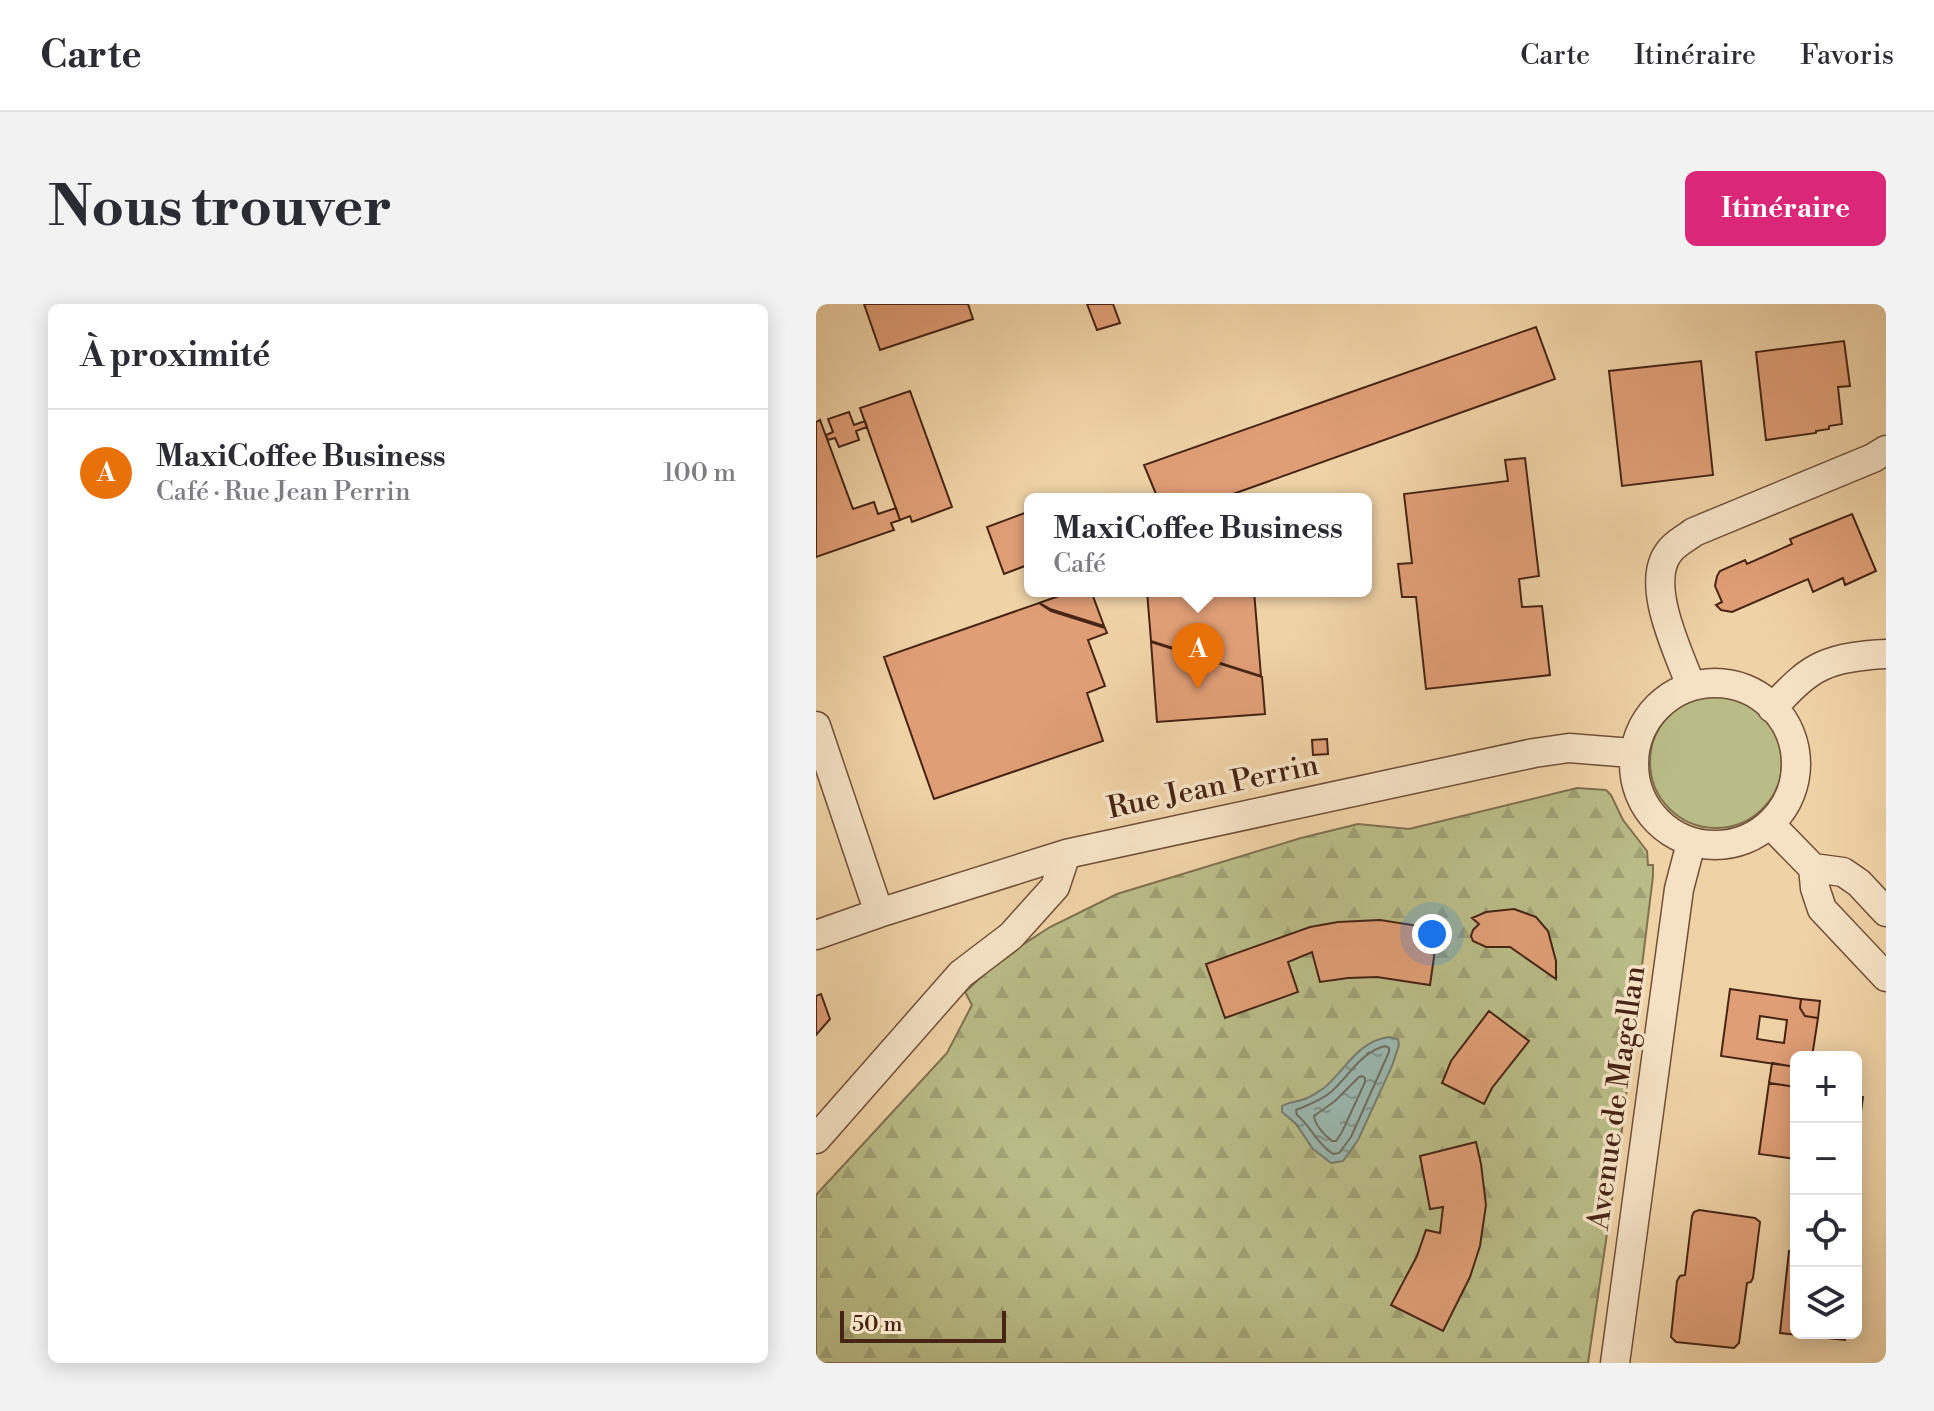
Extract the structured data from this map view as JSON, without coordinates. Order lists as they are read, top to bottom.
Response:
{
  "streets": {
    "street": ["Rue Jean Perrin", "Avenue de Magellan"]
  },
  "crossings": [
    ["Rue Jean Perrin", "Avenue de Magellan"]
  ],
  "scale_bar": "50 m",
  "page": {
    "header": "Carte",
    "nav": ["Carte", "Itinéraire", "Favoris"],
    "buttons": "Itinéraire",
    "title": "Nous trouver",
    "heading": "À proximité",
    "list": [
      {
        "mark": "A",
        "name": "MaxiCoffee Business",
        "note": "Café · Rue Jean Perrin",
        "value": "100 m"
      }
    ],
    "popup": ["MaxiCoffee Business", "Café"],
    "pins": "A",
    "map_buttons": ["+", "−"],
    "scale": "50 m"
  }
}
